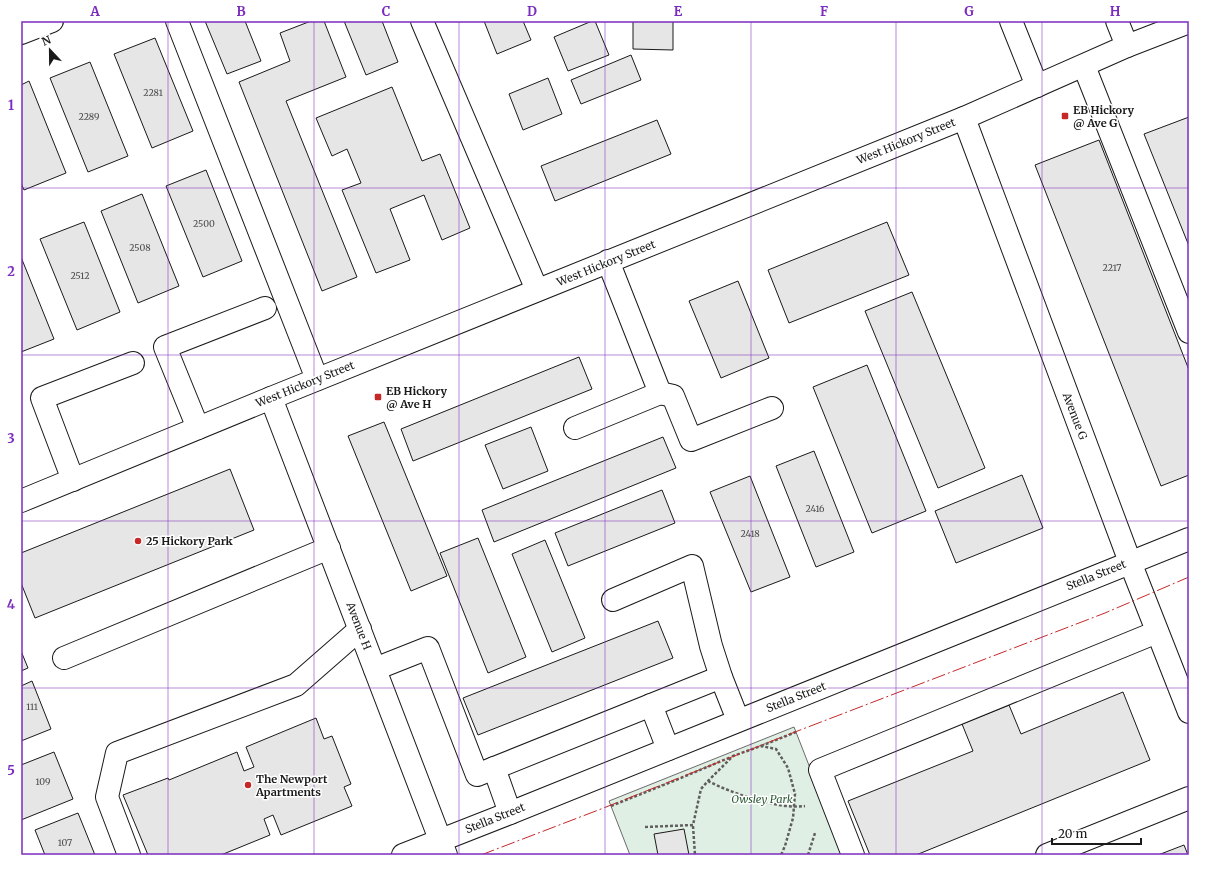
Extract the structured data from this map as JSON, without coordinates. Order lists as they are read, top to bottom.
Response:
{
  "streets": {
    "street": [
      "West Hickory Street",
      "Avenue G",
      "Stella Street",
      "Avenue H"
    ]
  },
  "crossings": [
    ["West Hickory Street", "Avenue G"],
    ["West Hickory Street", "Avenue H"],
    ["Avenue G", "Stella Street"],
    ["Stella Street", "Avenue H"]
  ],
  "parks": ["Owsley Park"],
  "places": {
    "transit": ["EB Hickory @ Ave G", "EB Hickory @ Ave H"],
    "other": ["25 Hickory Park", "The Newport Apartments"]
  },
  "house_numbers": [
    "2281",
    "2289",
    "2500",
    "2508",
    "2217",
    "2512",
    "2416",
    "2418",
    "111",
    "109",
    "107"
  ],
  "scale_bar": "20 m",
  "north": "top",
  "grid": {
    "columns": [
      "A",
      "B",
      "C",
      "D",
      "E",
      "F",
      "G",
      "H"
    ],
    "rows": [
      "1",
      "2",
      "3",
      "4",
      "5"
    ]
  }
}
